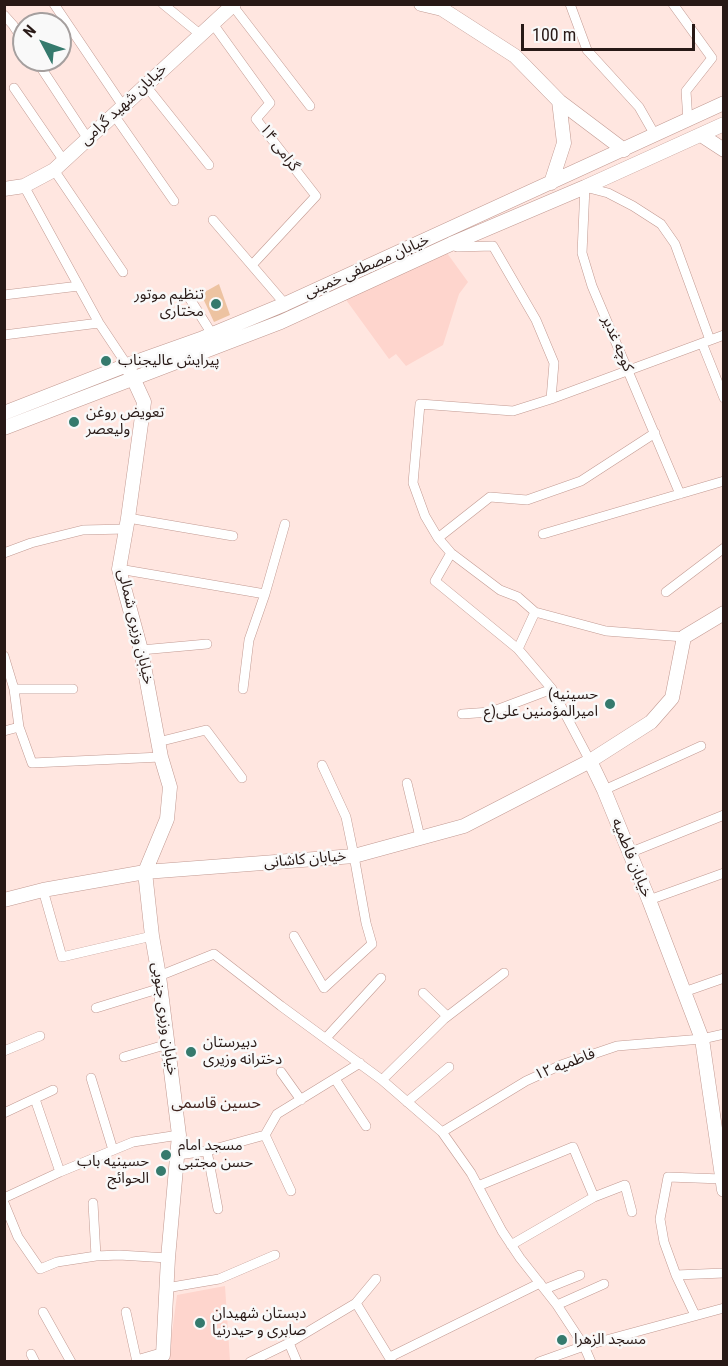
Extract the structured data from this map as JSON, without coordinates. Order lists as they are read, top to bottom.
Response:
{
  "streets": {
    "street": [
      "خیابان شهید گرامی",
      "گرامی ۱۴",
      "خیابان مصطفی خمینی",
      "کوچه غدیر",
      "خیابان وزیری شمالی",
      "خیابان فاطمیه",
      "خیابان کاشانی",
      "خیابان وزیری جنوبی",
      "فاطمیه ۱۲"
    ]
  },
  "crossings": [
    ["خیابان شهید گرامی", "گرامی ۱۴"],
    ["خیابان مصطفی خمینی", "کوچه غدیر"],
    ["خیابان مصطفی خمینی", "خیابان وزیری شمالی"],
    ["خیابان وزیری شمالی", "خیابان کاشانی"],
    ["خیابان وزیری شمالی", "خیابان وزیری جنوبی"],
    ["خیابان فاطمیه", "خیابان کاشانی"],
    ["خیابان فاطمیه", "فاطمیه ۱۲"],
    ["خیابان کاشانی", "خیابان وزیری جنوبی"]
  ],
  "districts": ["حسین قاسمی"],
  "places": [
    "تنظیم موتور مختاری",
    "پیرایش عالیجناب",
    "تعویض روغن ولیعصر",
    "(حسینیه امیرالمؤمنین علی(ع",
    "دبیرستان دخترانه وزیری",
    "مسجد امام حسن مجتبی",
    "حسینیه باب الحوائج",
    "دبستان شهیدان صابری و حیدرنیا",
    "مسجد الزهرا"
  ],
  "scale_bar": "100 m",
  "north": "top left"
}
